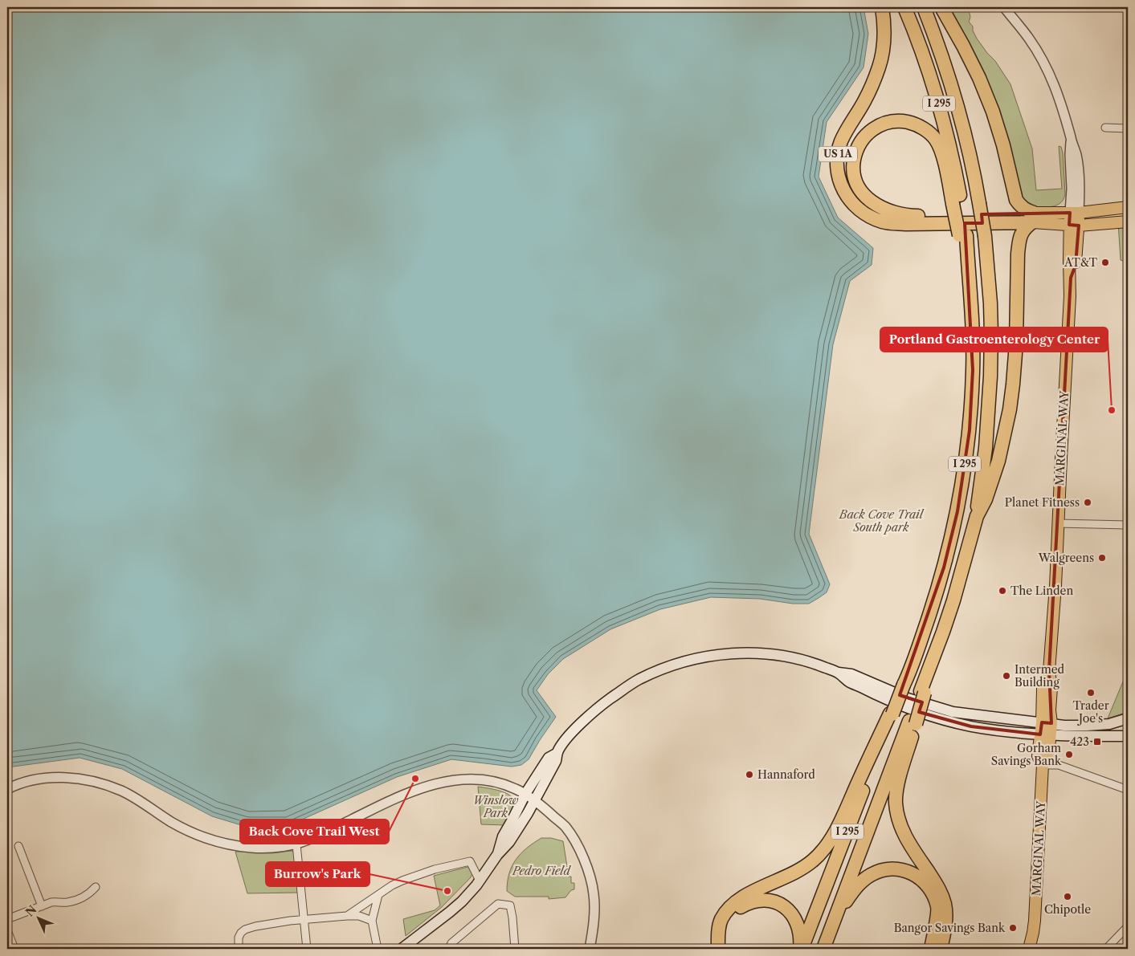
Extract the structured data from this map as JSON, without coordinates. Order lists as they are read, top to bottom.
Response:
{
  "streets": {
    "highway": ["I 295", "US 1A"],
    "main road": ["MARGINAL WAY"]
  },
  "crossings": [
    ["US 1A", "MARGINAL WAY"]
  ],
  "parks": ["Back Cove Trail South park", "Winslow Park", "Pedro Field"],
  "places": {
    "other": [
      "AT&T",
      "Portland Gastroenterology Center",
      "Planet Fitness",
      "Walgreens",
      "The Linden",
      "Intermed Building",
      "Trader Joe's",
      "Gorham Savings Bank",
      "Hannaford",
      "Back Cove Trail West",
      "Burrow's Park",
      "Chipotle",
      "Bangor Savings Bank"
    ],
    "transit": ["423"]
  },
  "north": "top left"
}
